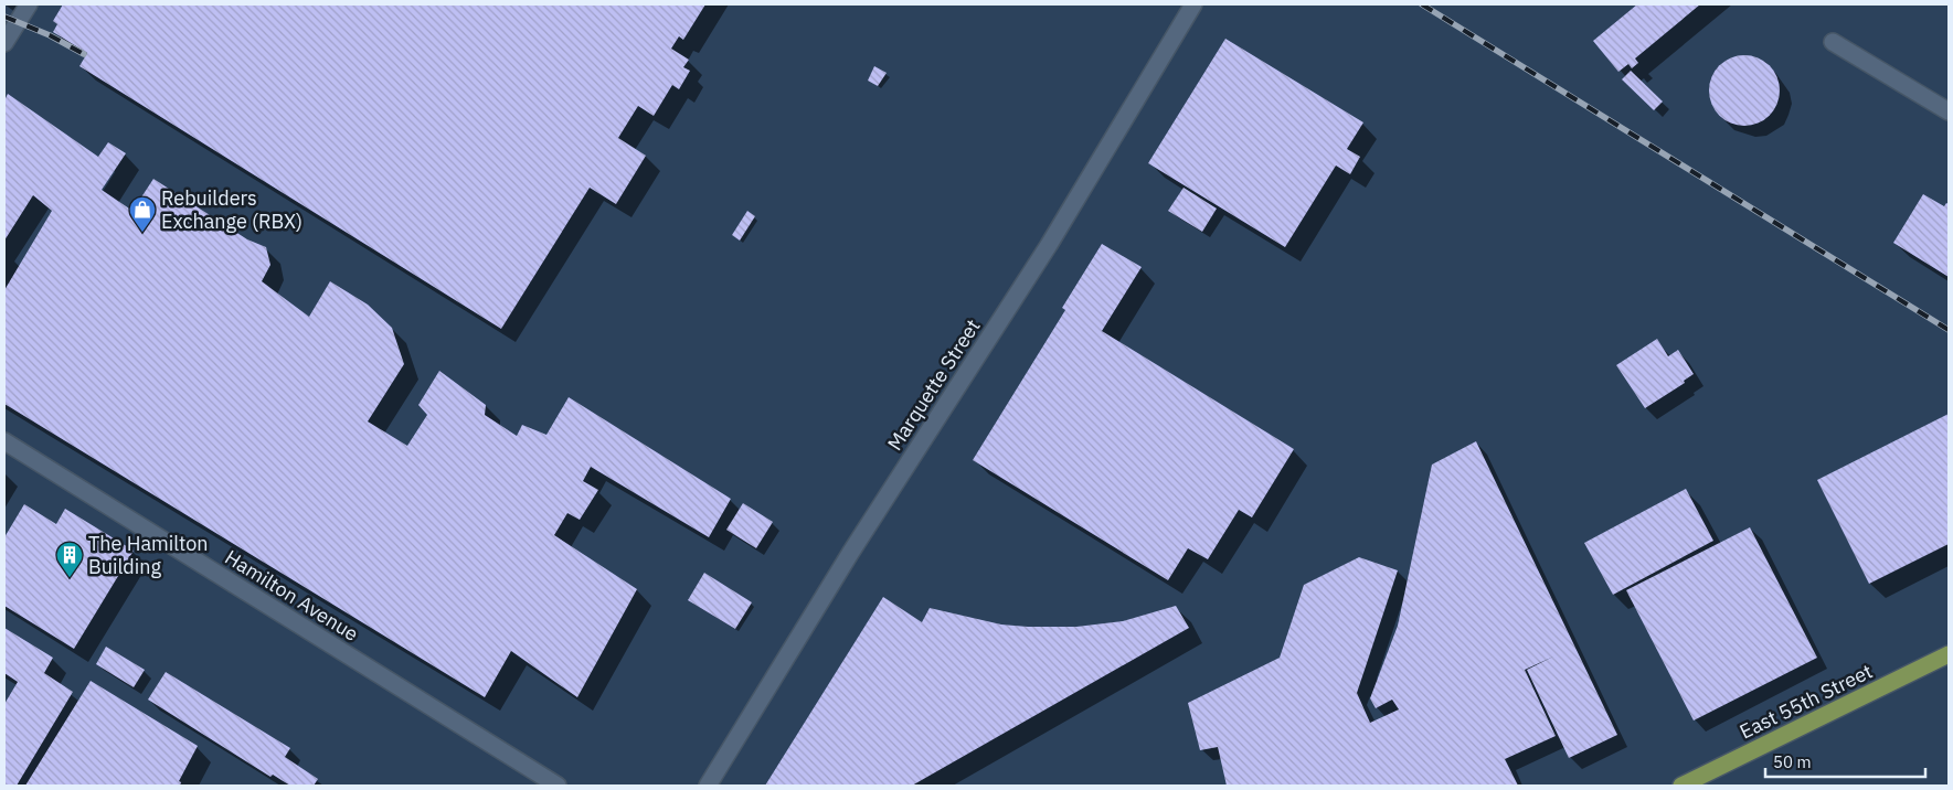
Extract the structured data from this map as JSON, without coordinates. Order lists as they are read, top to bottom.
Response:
{
  "streets": {
    "main road": ["East 55th Street"],
    "street": ["Marquette Street", "Hamilton Avenue"]
  },
  "places": {
    "shop": ["Rebuilders Exchange (RBX)"],
    "building": ["The Hamilton Building"]
  },
  "scale_bar": "50 m"
}
